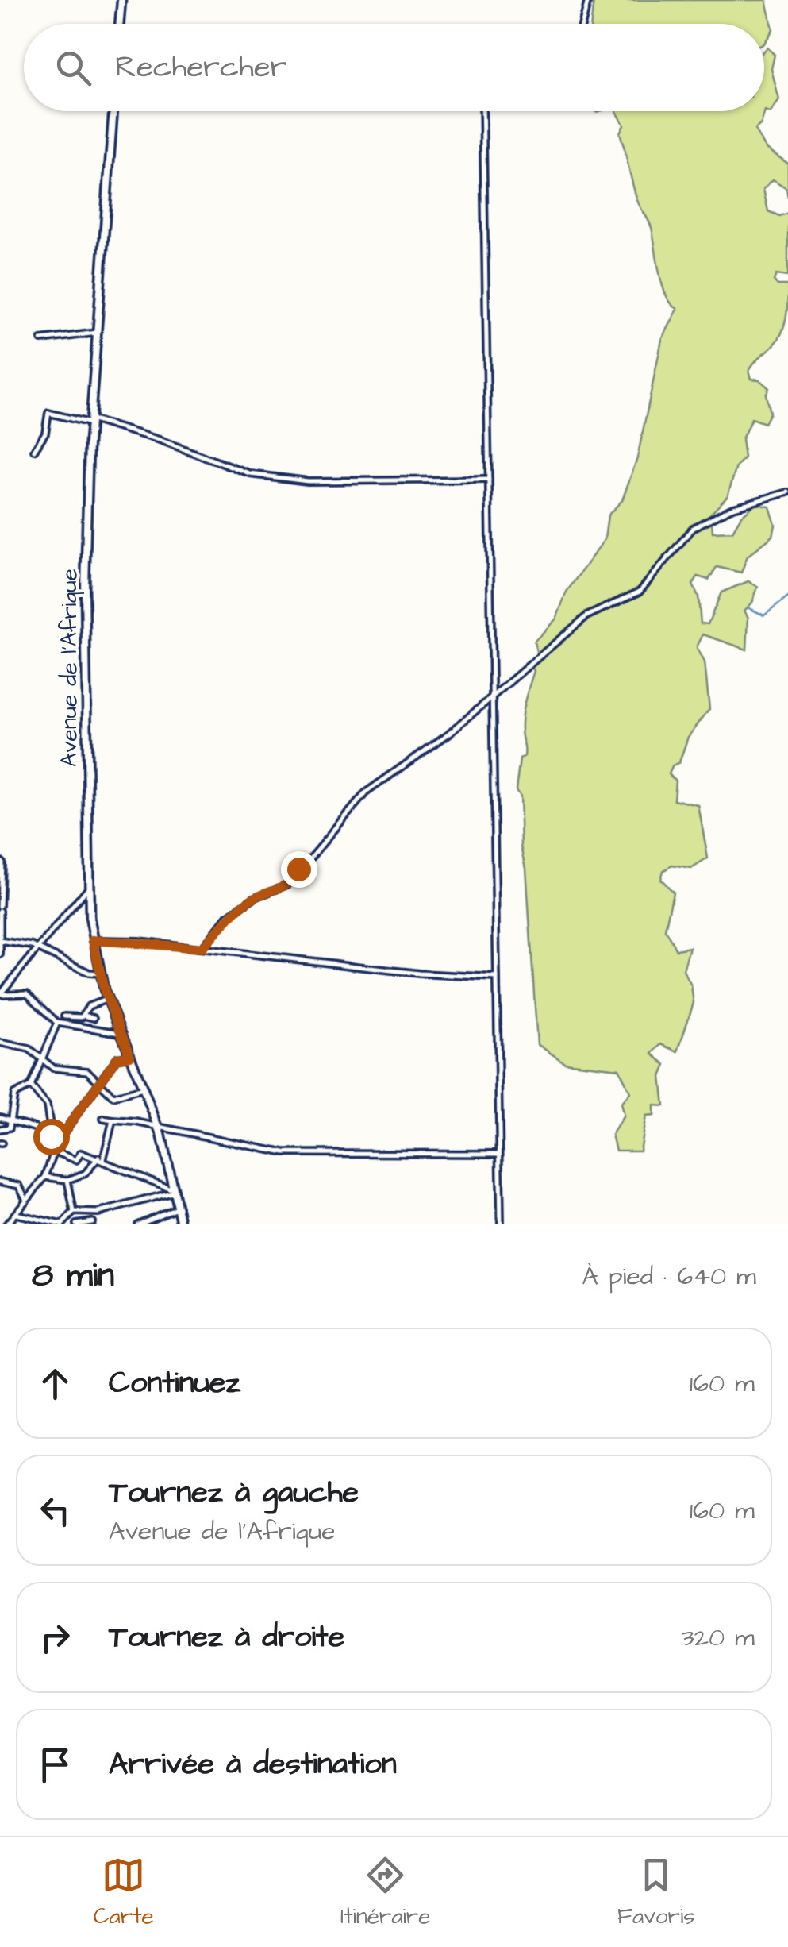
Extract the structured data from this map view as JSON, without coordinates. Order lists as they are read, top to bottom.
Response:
{
  "streets": {
    "main road": ["Avenue de l'Afrique"]
  },
  "page": {
    "search": "Rechercher",
    "heading": ["8 min", "À pied · 640 m"],
    "list": [
      ["Continuez", "160 m"],
      ["Tournez à gauche", "Avenue de l'Afrique", "160 m"],
      ["Tournez à droite", "320 m"],
      "Arrivée à destination"
    ],
    "nav": ["Carte", "Itinéraire", "Favoris"]
  }
}
